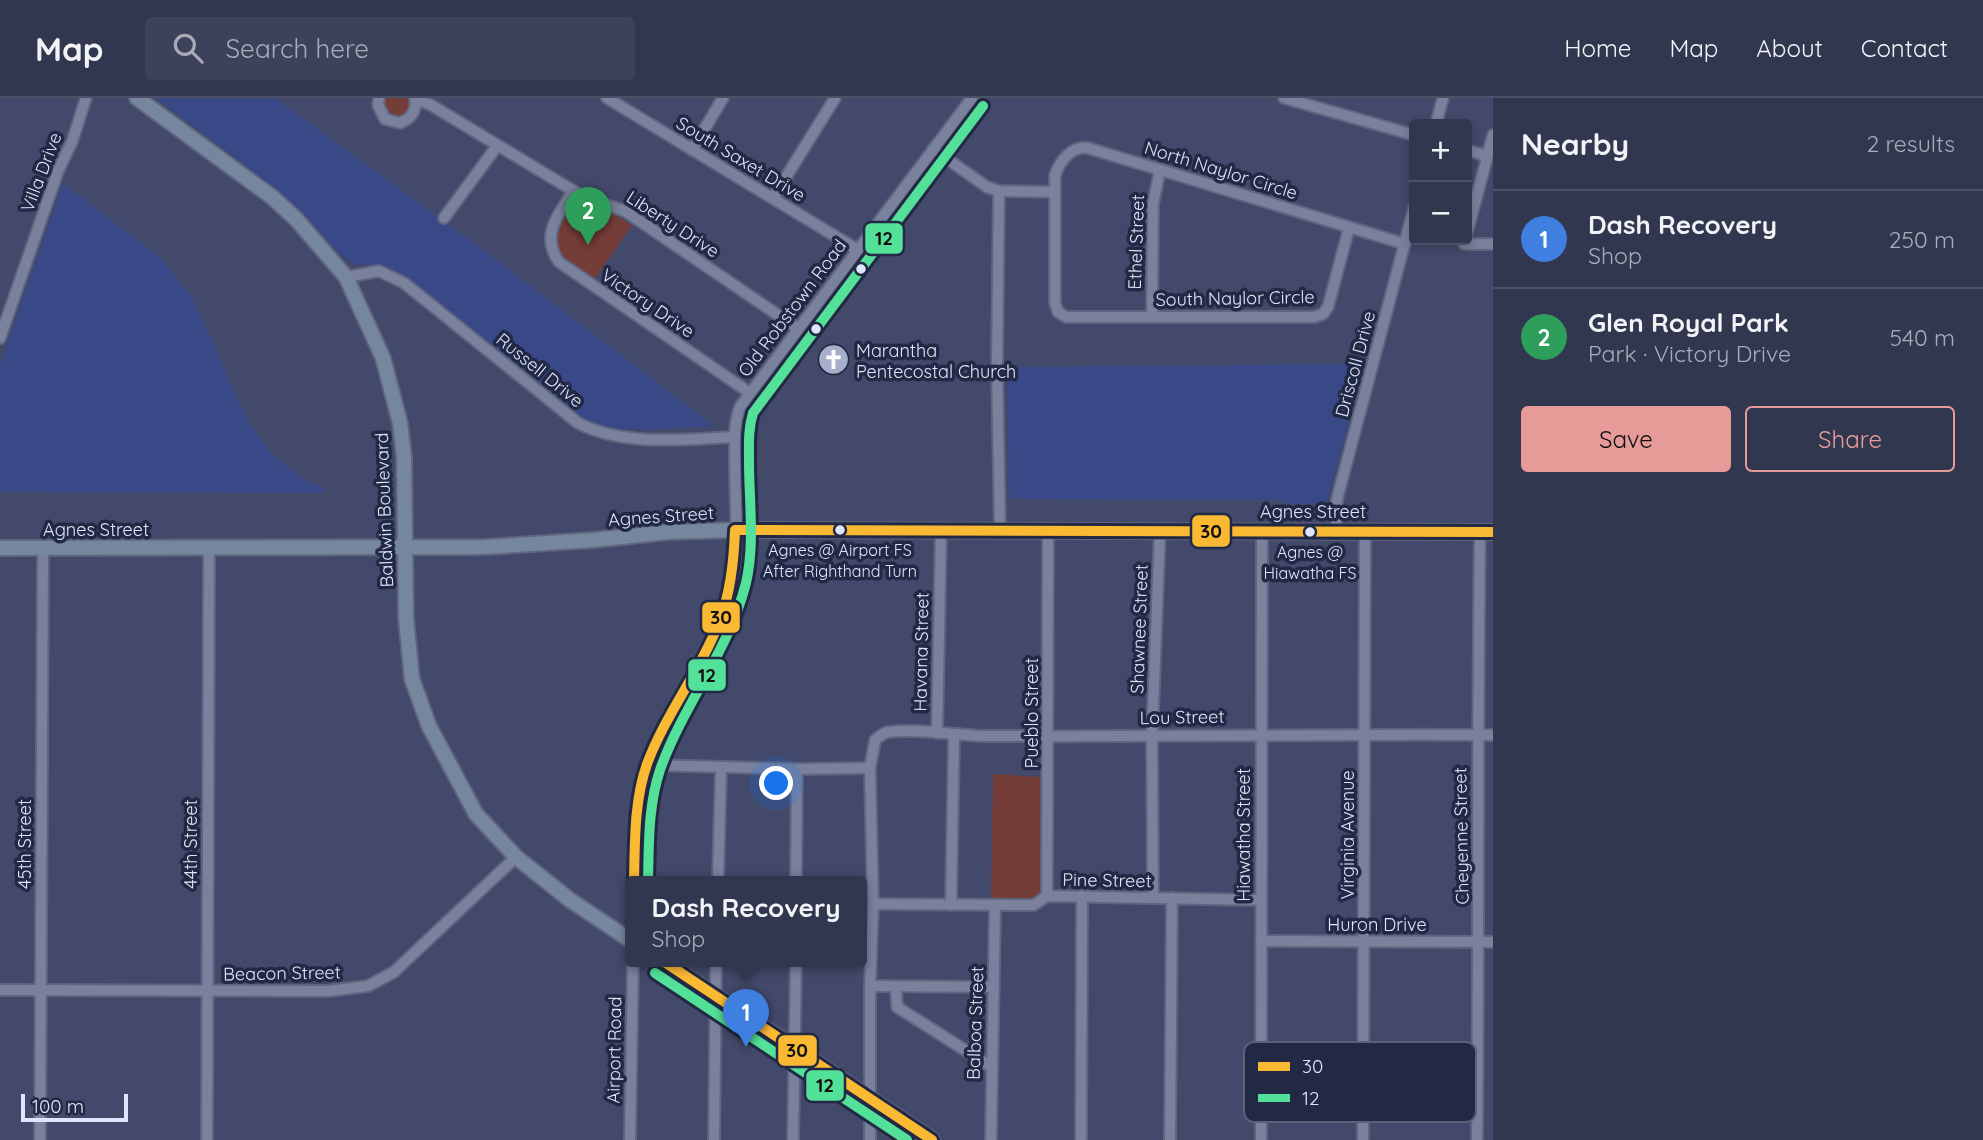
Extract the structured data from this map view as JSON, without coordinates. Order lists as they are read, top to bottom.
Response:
{
  "streets": {
    "main road": ["Baldwin Boulevard", "Agnes Street"],
    "street": [
      "South Saxet Drive",
      "North Naylor Circle",
      "Villa Drive",
      "Liberty Drive",
      "Ethel Street",
      "South Naylor Circle",
      "Victory Drive",
      "Old Robstown Road",
      "Driscoll Drive",
      "Russell Drive",
      "Shawnee Street",
      "Havana Street",
      "Pueblo Street",
      "Lou Street",
      "Hiawatha Street",
      "Virginia Avenue",
      "Cheyenne Street",
      "45th Street",
      "44th Street",
      "Pine Street",
      "Huron Drive",
      "Beacon Street",
      "Balboa Street",
      "Airport Road"
    ]
  },
  "crossings": [
    ["South Saxet Drive", "Old Robstown Road"],
    ["North Naylor Circle", "Ethel Street"],
    ["North Naylor Circle", "South Naylor Circle"],
    ["North Naylor Circle", "Driscoll Drive"],
    ["Liberty Drive", "Victory Drive"],
    ["Liberty Drive", "Old Robstown Road"],
    ["Ethel Street", "South Naylor Circle"],
    ["Victory Drive", "Old Robstown Road"],
    ["Old Robstown Road", "Russell Drive"],
    ["Old Robstown Road", "Agnes Street"],
    ["Driscoll Drive", "Agnes Street"],
    ["Russell Drive", "Baldwin Boulevard"],
    ["Baldwin Boulevard", "Agnes Street"],
    ["Baldwin Boulevard", "Beacon Street"],
    ["Agnes Street", "Shawnee Street"],
    ["Agnes Street", "Havana Street"],
    ["Agnes Street", "Pueblo Street"],
    ["Agnes Street", "Hiawatha Street"],
    ["Agnes Street", "Virginia Avenue"],
    ["Agnes Street", "Cheyenne Street"],
    ["Agnes Street", "45th Street"],
    ["Agnes Street", "44th Street"],
    ["Shawnee Street", "Lou Street"],
    ["Shawnee Street", "Pine Street"],
    ["Havana Street", "Lou Street"],
    ["Pueblo Street", "Lou Street"],
    ["Pueblo Street", "Pine Street"],
    ["Lou Street", "Hiawatha Street"],
    ["Lou Street", "Virginia Avenue"],
    ["Lou Street", "Cheyenne Street"],
    ["Hiawatha Street", "Pine Street"],
    ["Hiawatha Street", "Huron Drive"],
    ["Virginia Avenue", "Huron Drive"],
    ["Cheyenne Street", "Huron Drive"],
    ["45th Street", "Beacon Street"],
    ["44th Street", "Beacon Street"],
    ["Pine Street", "Balboa Street"]
  ],
  "places": {
    "church": ["Marantha Pentecostal Church"],
    "other": ["Agnes @ Airport FS After Righthand Turn", "Agnes @ Hiawatha FS"]
  },
  "lines": ["transit line 12", "transit line 30"],
  "legend": ["30", "12"],
  "scale_bar": "100 m",
  "page": {
    "header": "Map",
    "search": "Search here",
    "nav": [
      "Home",
      "Map",
      "About",
      "Contact"
    ],
    "heading": ["Nearby", "2 results"],
    "map_buttons": ["+", "−"],
    "pins": ["2", "1"],
    "list": [
      {
        "mark": "1",
        "name": "Dash Recovery",
        "note": "Shop",
        "value": "250 m"
      },
      {
        "mark": "2",
        "name": "Glen Royal Park",
        "note": "Park · Victory Drive",
        "value": "540 m"
      }
    ],
    "buttons": ["Save", "Share"],
    "popup": ["Dash Recovery", "Shop"],
    "scale": "100 m"
  }
}
